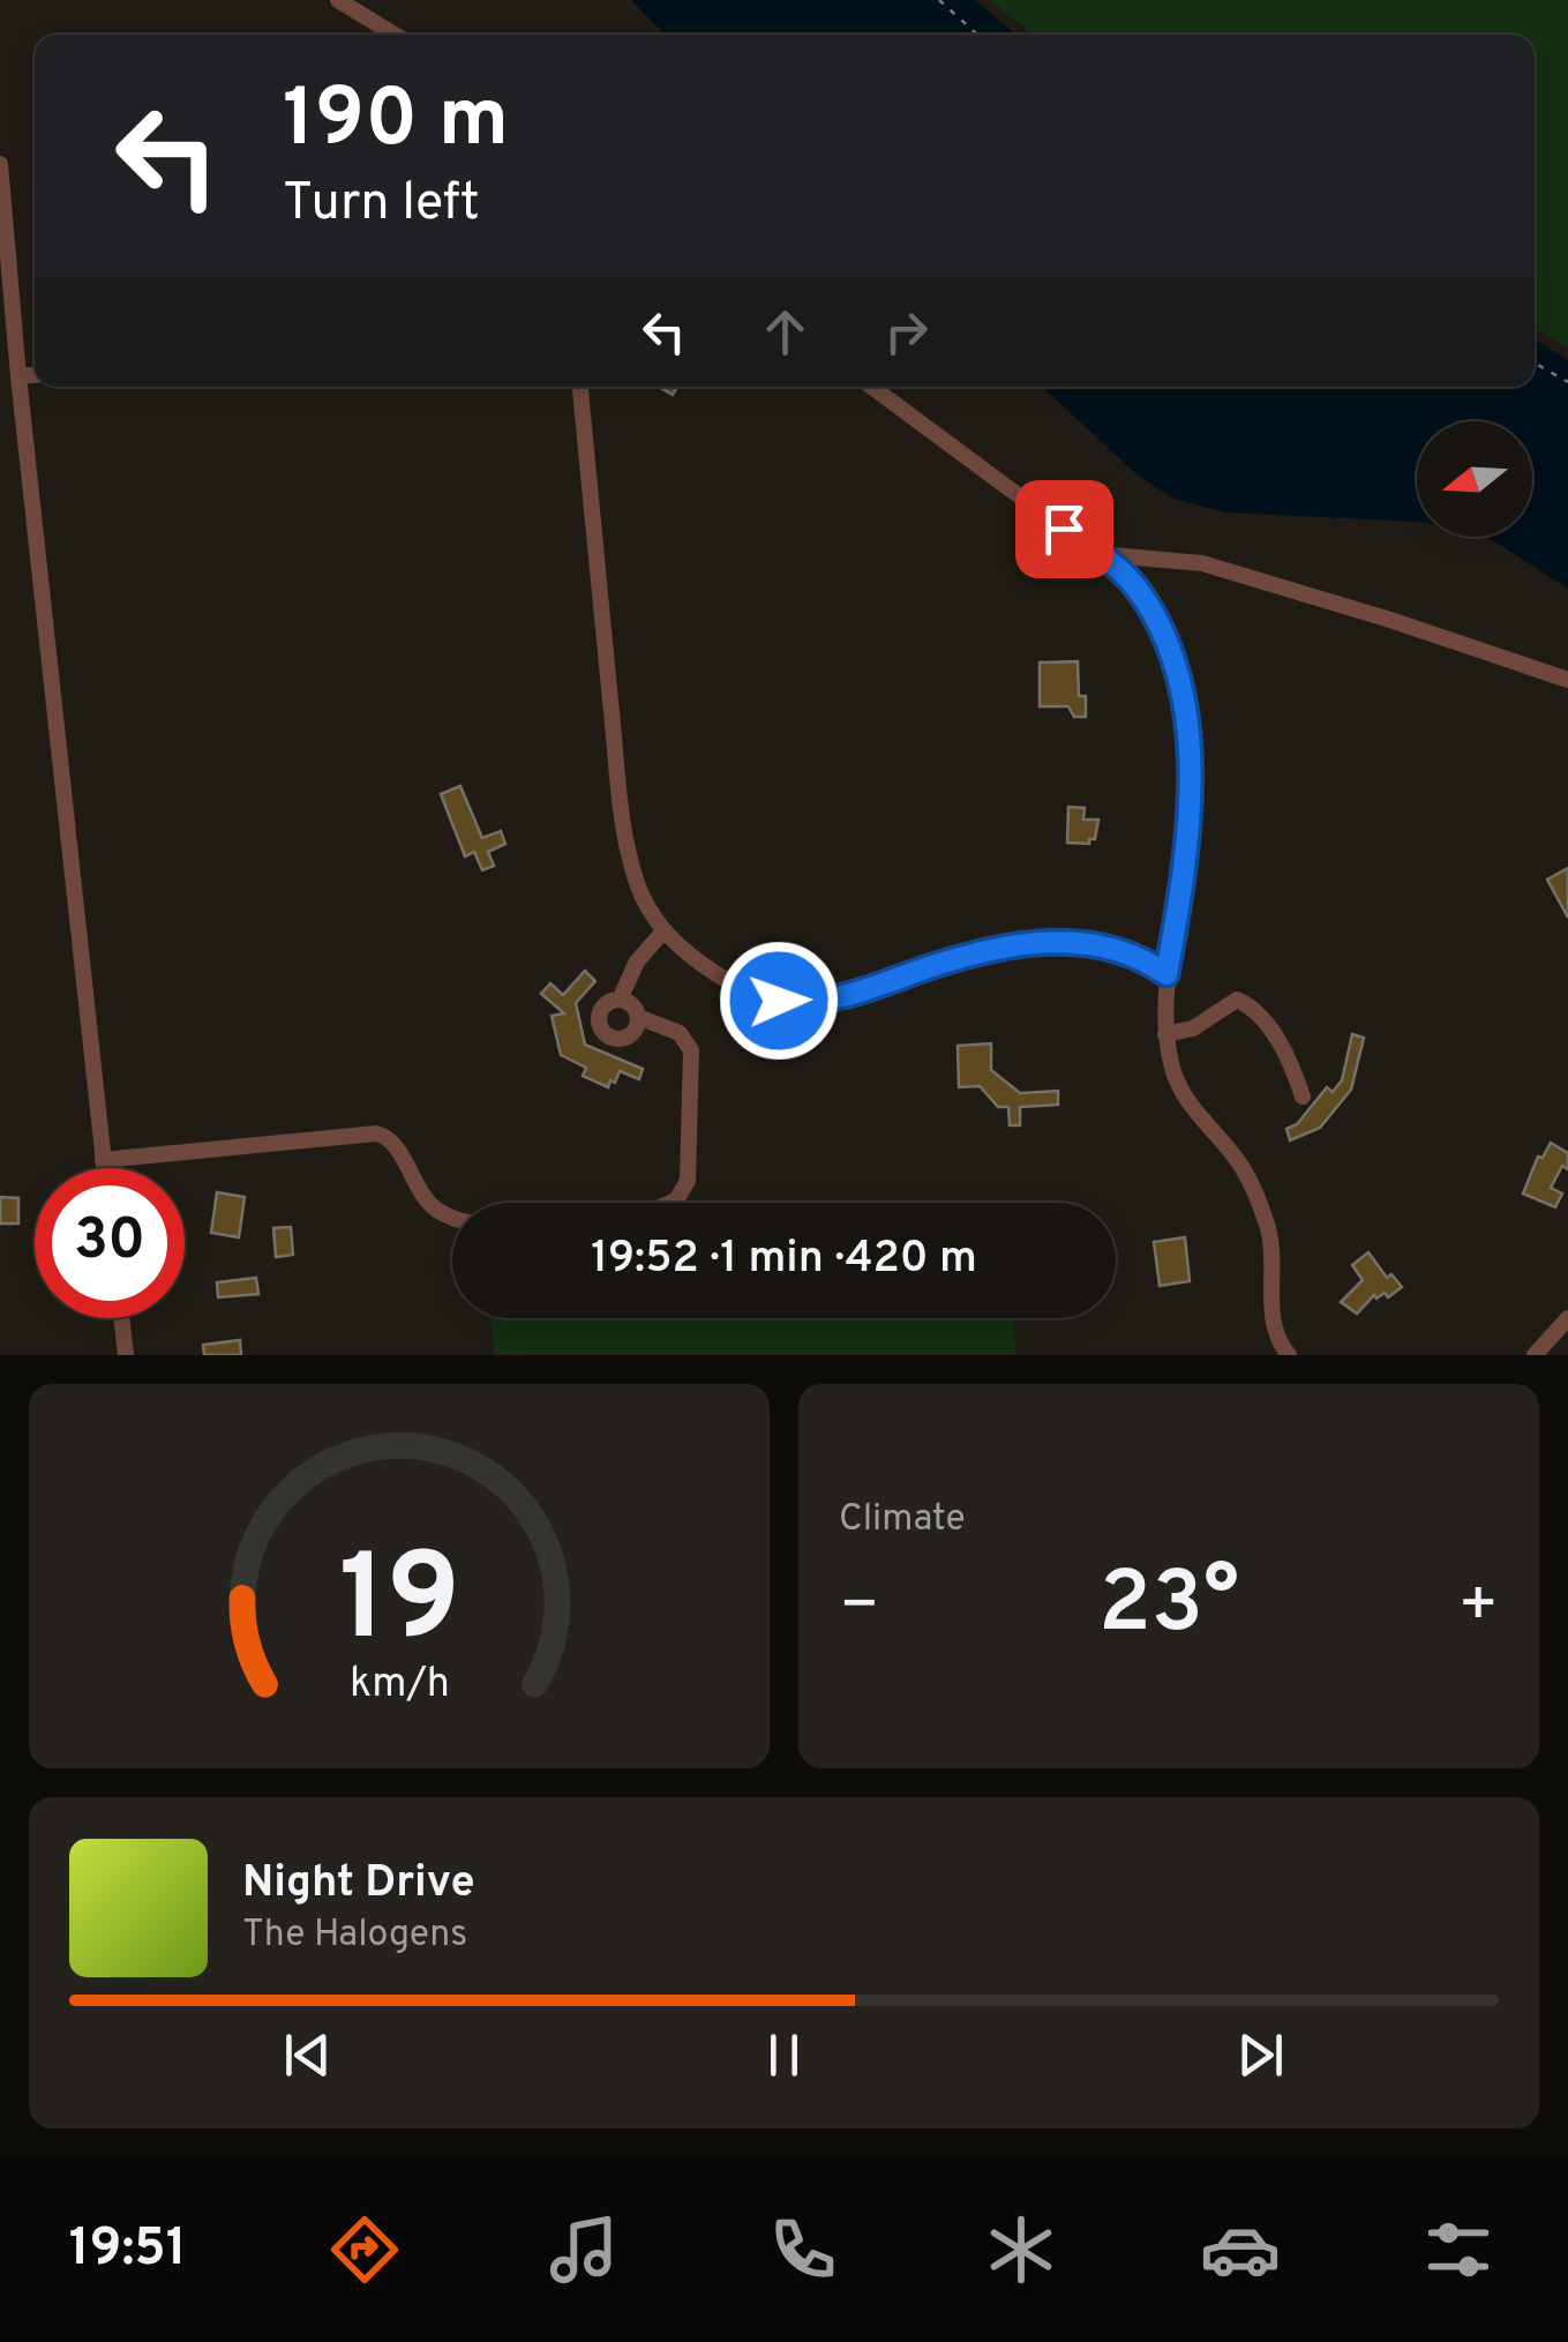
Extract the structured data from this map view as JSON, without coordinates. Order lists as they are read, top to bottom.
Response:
{
  "north": "left",
  "page": {
    "turn": ["190 m", "Turn left"],
    "limit": "30",
    "trip": "19:52 · 1 min · 420 m",
    "tile": "Climate",
    "heat": ["−", "23°", "+"],
    "song": ["Night Drive", "The Halogens"],
    "tabs": "19:51",
    "gauge": ["19", "km/h"]
  }
}
